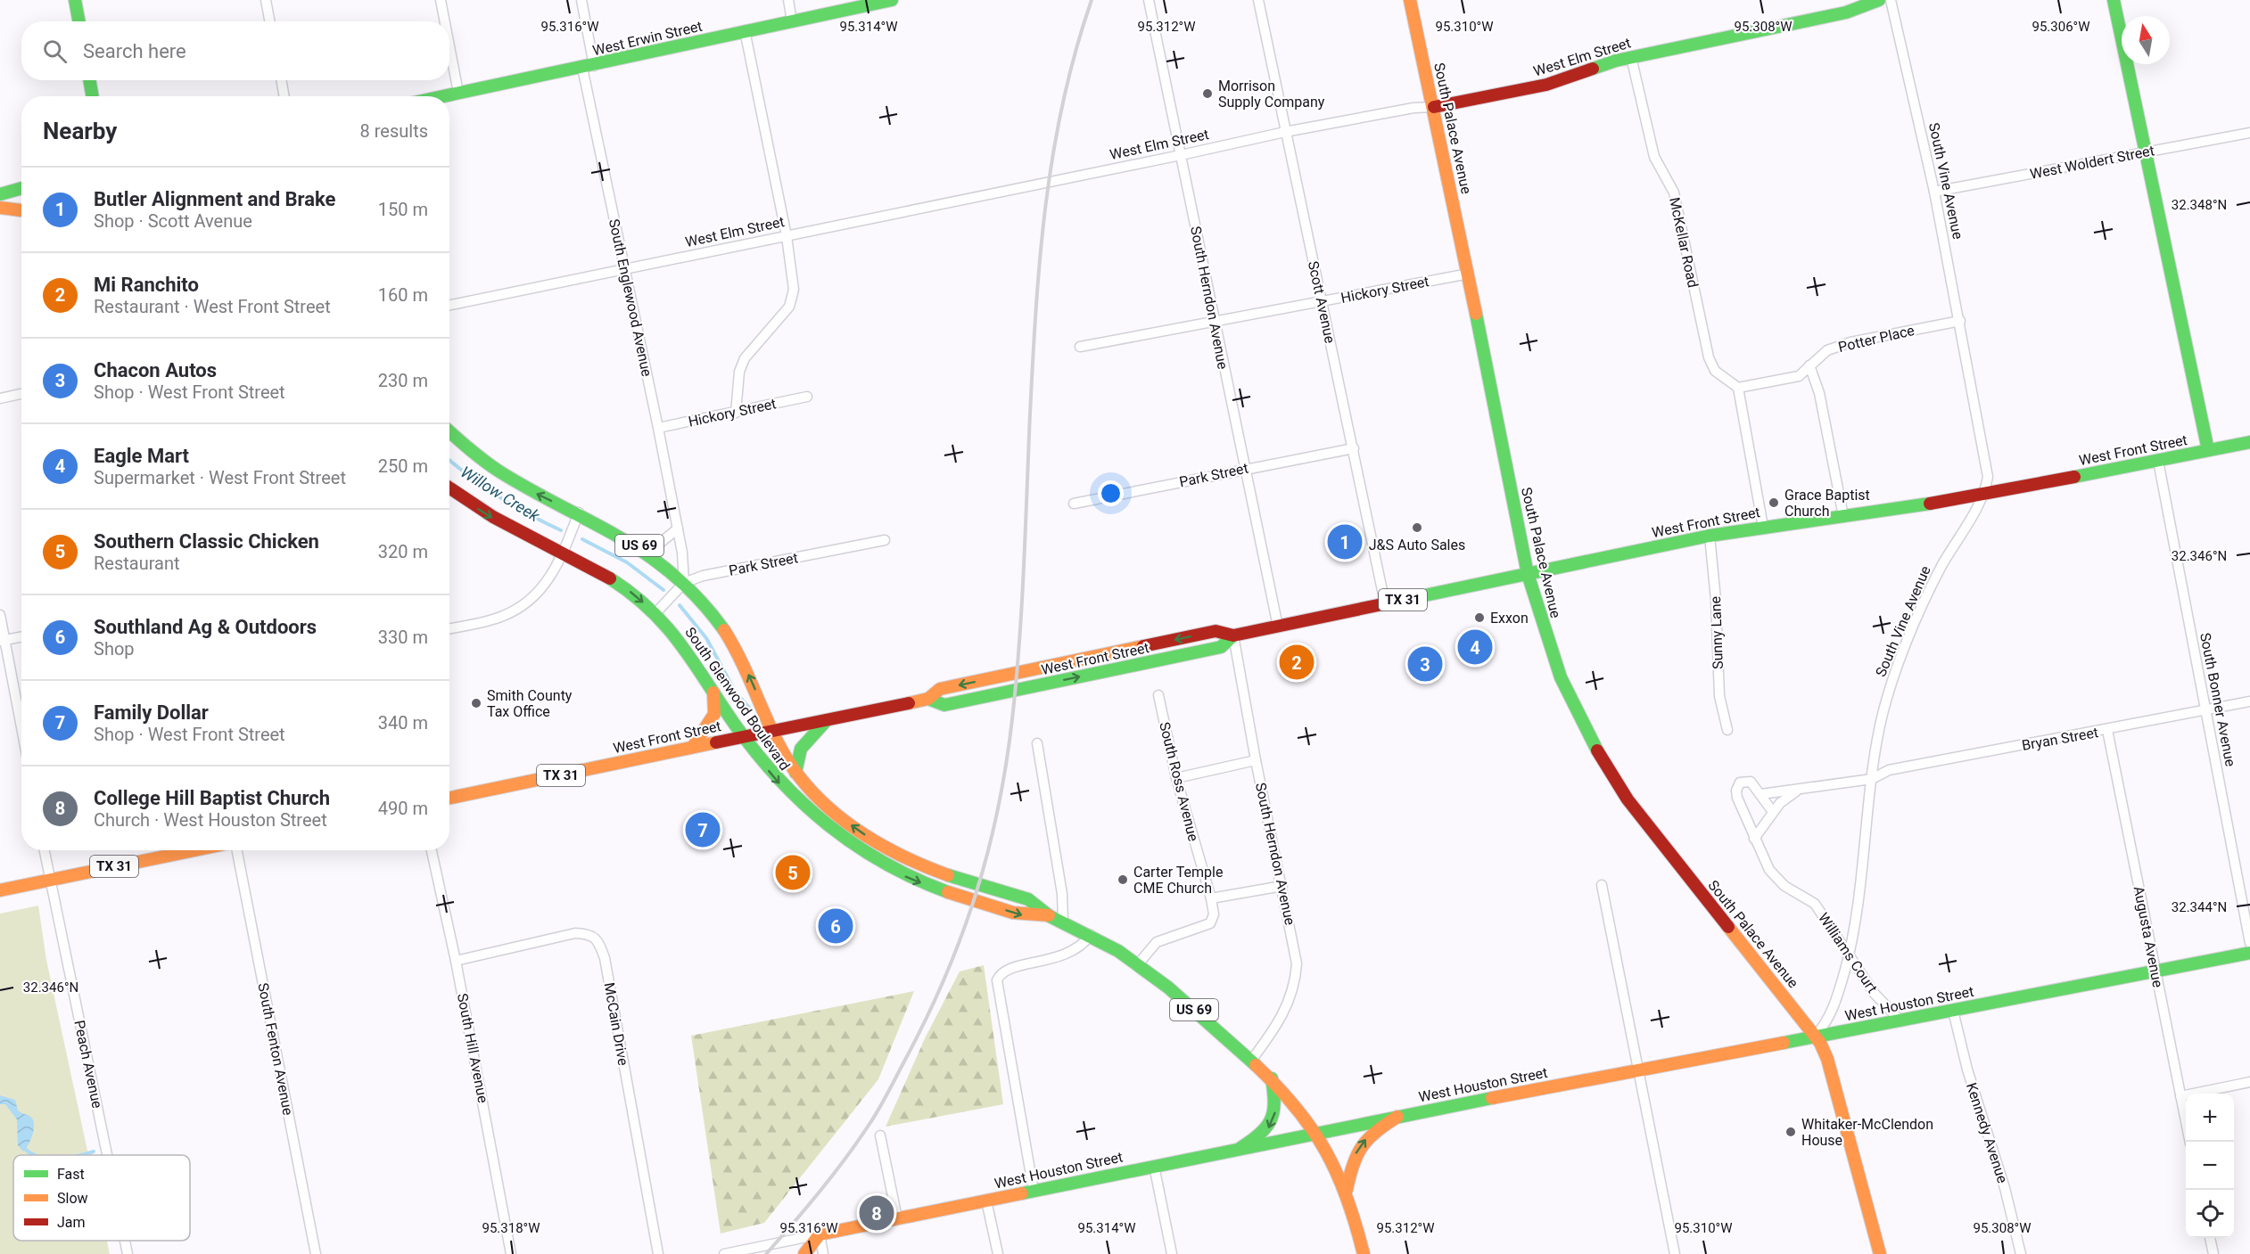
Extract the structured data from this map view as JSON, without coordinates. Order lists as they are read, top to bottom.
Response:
{
  "streets": {
    "main road": [
      "West Erwin Street",
      "West Elm Street",
      "South Palace Avenue",
      "West Front Street",
      "US 69",
      "TX 31",
      "South Glenwood Boulevard",
      "West Houston Street"
    ],
    "street": [
      "West Woldert Street",
      "South Vine Avenue",
      "McKellar Road",
      "Hickory Street",
      "South Englewood Avenue",
      "South Herndon Avenue",
      "Scott Avenue",
      "Potter Place",
      "Park Street",
      "Sunny Lane",
      "South Bonner Avenue",
      "Bryan Street",
      "South Ross Avenue",
      "Augusta Avenue",
      "Williams Court",
      "McCain Drive",
      "South Hill Avenue",
      "South Fenton Avenue",
      "Peach Avenue",
      "Kennedy Avenue"
    ]
  },
  "crossings": [
    ["West Erwin Street", "South Englewood Avenue"],
    ["West Elm Street", "South Palace Avenue"],
    ["West Elm Street", "McKellar Road"],
    ["West Elm Street", "South Englewood Avenue"],
    ["West Elm Street", "South Herndon Avenue"],
    ["West Elm Street", "Scott Avenue"],
    ["South Palace Avenue", "South Vine Avenue"],
    ["South Palace Avenue", "Hickory Street"],
    ["South Palace Avenue", "West Front Street"],
    ["South Palace Avenue", "West Houston Street"],
    ["West Woldert Street", "South Vine Avenue"],
    ["South Vine Avenue", "Potter Place"],
    ["South Vine Avenue", "West Front Street"],
    ["South Vine Avenue", "Bryan Street"],
    ["South Vine Avenue", "Williams Court"],
    ["South Vine Avenue", "West Houston Street"],
    ["McKellar Road", "Potter Place"],
    ["Hickory Street", "South Englewood Avenue"],
    ["Hickory Street", "South Herndon Avenue"],
    ["Hickory Street", "Scott Avenue"],
    ["South Englewood Avenue", "Park Street"],
    ["South Englewood Avenue", "South Glenwood Boulevard"],
    ["South Herndon Avenue", "West Front Street"],
    ["South Herndon Avenue", "Park Street"],
    ["South Herndon Avenue", "South Glenwood Boulevard"],
    ["Scott Avenue", "West Front Street"],
    ["Scott Avenue", "Park Street"],
    ["West Front Street", "Sunny Lane"],
    ["West Front Street", "South Glenwood Boulevard"],
    ["West Front Street", "South Bonner Avenue"],
    ["Park Street", "South Glenwood Boulevard"],
    ["TX 31", "Peach Avenue"],
    ["South Glenwood Boulevard", "West Houston Street"],
    ["South Bonner Avenue", "Bryan Street"],
    ["Bryan Street", "Augusta Avenue"],
    ["Augusta Avenue", "West Houston Street"],
    ["Williams Court", "West Houston Street"],
    ["West Houston Street", "Kennedy Avenue"],
    ["McCain Drive", "South Hill Avenue"]
  ],
  "water": ["Willow Creek"],
  "places": [
    "Morrison Supply Company",
    "Grace Baptist Church",
    "J&S Auto Sales",
    "Exxon",
    "Smith County Tax Office",
    "Carter Temple CME Church",
    "Whitaker-McClendon House"
  ],
  "legend": ["Fast", "Slow", "Jam"],
  "north": "top",
  "page": {
    "search": "Search here",
    "heading": ["Nearby", "8 results"],
    "list": [
      {
        "mark": "1",
        "name": "Butler Alignment and Brake",
        "note": "Shop · Scott Avenue",
        "value": "150 m"
      },
      {
        "mark": "2",
        "name": "Mi Ranchito",
        "note": "Restaurant · West Front Street",
        "value": "160 m"
      },
      {
        "mark": "3",
        "name": "Chacon Autos",
        "note": "Shop · West Front Street",
        "value": "230 m"
      },
      {
        "mark": "4",
        "name": "Eagle Mart",
        "note": "Supermarket · West Front Street",
        "value": "250 m"
      },
      {
        "mark": "5",
        "name": "Southern Classic Chicken",
        "note": "Restaurant",
        "value": "320 m"
      },
      {
        "mark": "6",
        "name": "Southland Ag & Outdoors",
        "note": "Shop",
        "value": "330 m"
      },
      {
        "mark": "7",
        "name": "Family Dollar",
        "note": "Shop · West Front Street",
        "value": "340 m"
      },
      {
        "mark": "8",
        "name": "College Hill Baptist Church",
        "note": "Church · West Houston Street",
        "value": "490 m"
      }
    ],
    "pins": [
      "1",
      "4",
      "2",
      "3",
      "7",
      "5",
      "6",
      "8"
    ],
    "map_buttons": ["+", "−"]
  },
  "coordinates": [
    "95.316°W",
    "95.314°W",
    "95.312°W",
    "95.310°W",
    "95.308°W",
    "95.306°W",
    "32.348°N",
    "32.346°N",
    "32.344°N",
    "95.318°W"
  ]
}
